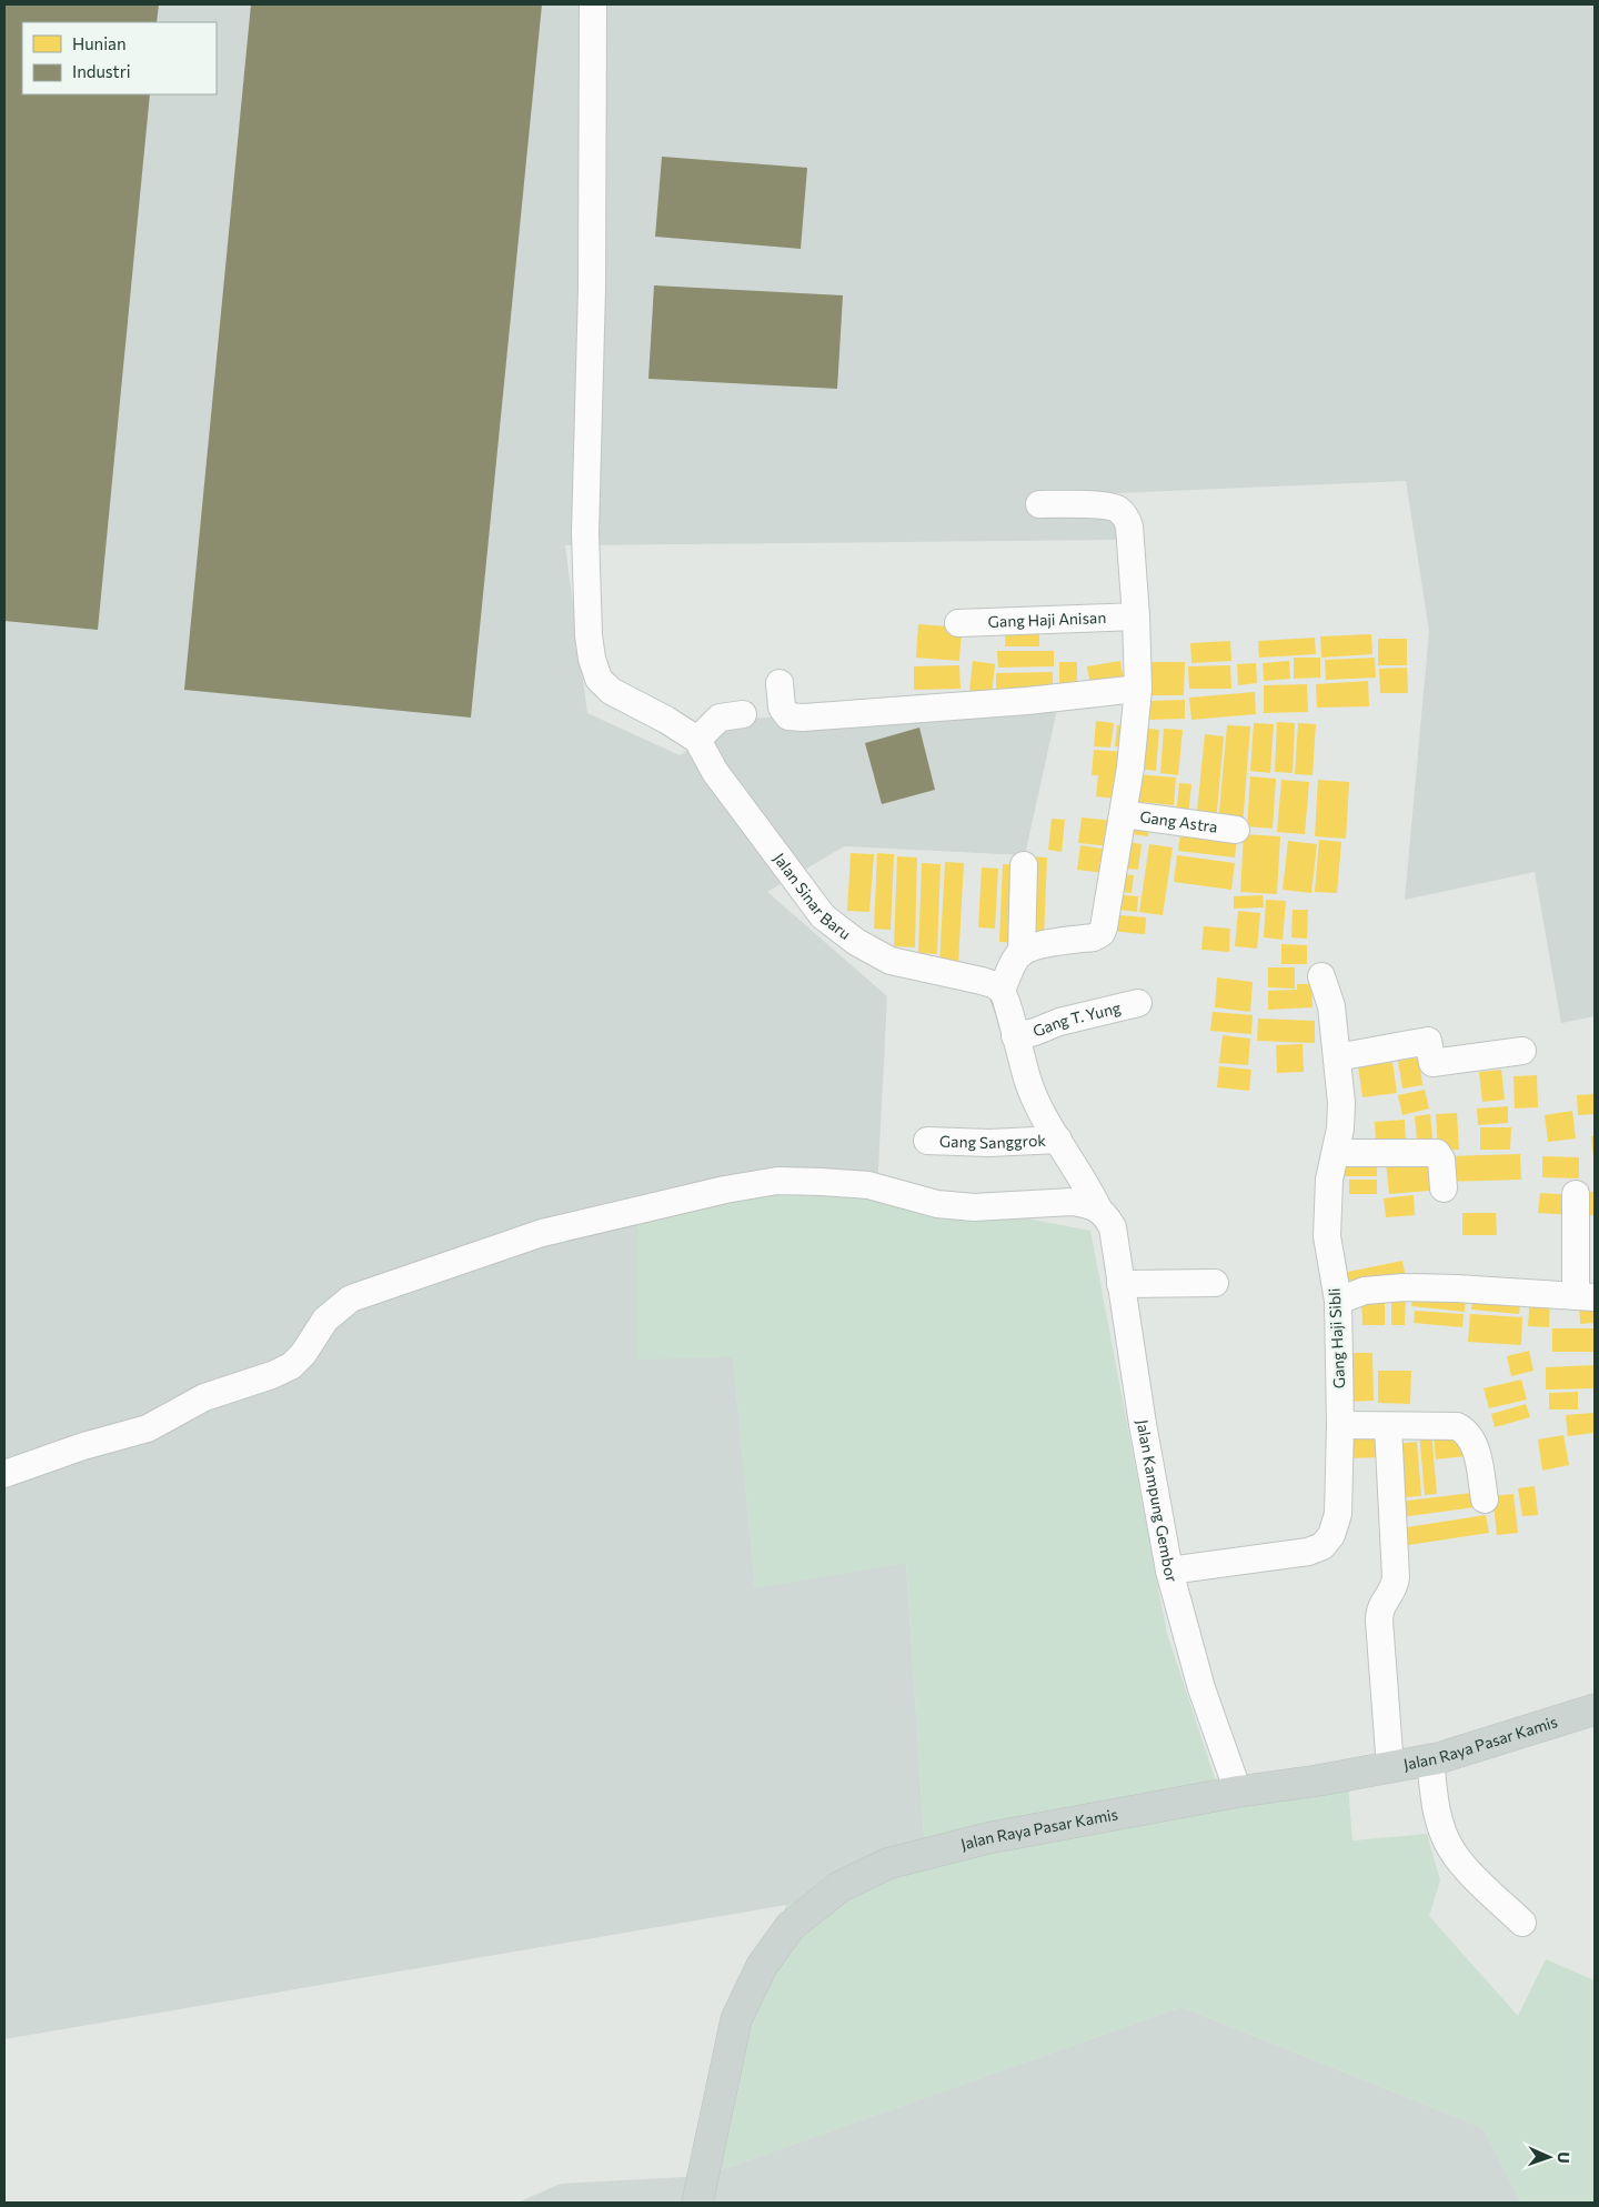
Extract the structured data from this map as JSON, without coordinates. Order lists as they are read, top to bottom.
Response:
{
  "streets": {
    "main road": ["Jalan Raya Pasar Kamis"],
    "street": [
      "Gang Haji Anisan",
      "Gang Astra",
      "Jalan Sinar Baru",
      "Gang T. Yung",
      "Gang Sanggrok",
      "Gang Haji Sibli",
      "Jalan Kampung Gembor"
    ]
  },
  "crossings": [
    ["Gang Haji Sibli", "Jalan Kampung Gembor"],
    ["Jalan Kampung Gembor", "Jalan Raya Pasar Kamis"]
  ],
  "legend": ["Hunian", "Industri"],
  "north": "right"
}
